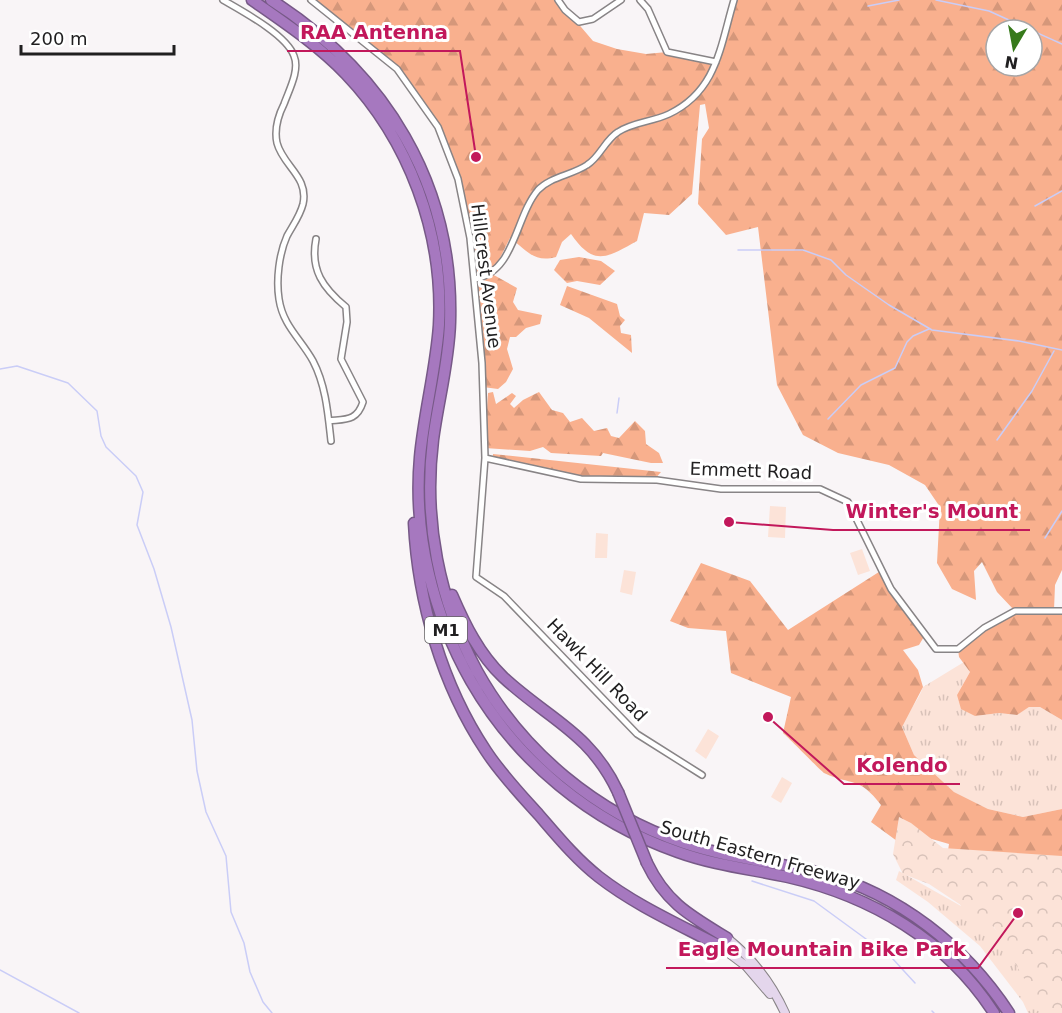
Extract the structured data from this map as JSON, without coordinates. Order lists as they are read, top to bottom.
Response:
{
  "streets": {
    "highway": ["M1", "South Eastern Freeway"],
    "street": ["Hillcrest Avenue", "Emmett Road", "Hawk Hill Road"]
  },
  "crossings": [
    ["Hillcrest Avenue", "Emmett Road"],
    ["Hillcrest Avenue", "Hawk Hill Road"],
    ["M1", "South Eastern Freeway"]
  ],
  "places": [
    "RAA Antenna",
    "Winter's Mount",
    "Kolendo",
    "Eagle Mountain Bike Park"
  ],
  "scale_bar": "200 m",
  "north": "bottom"
}
